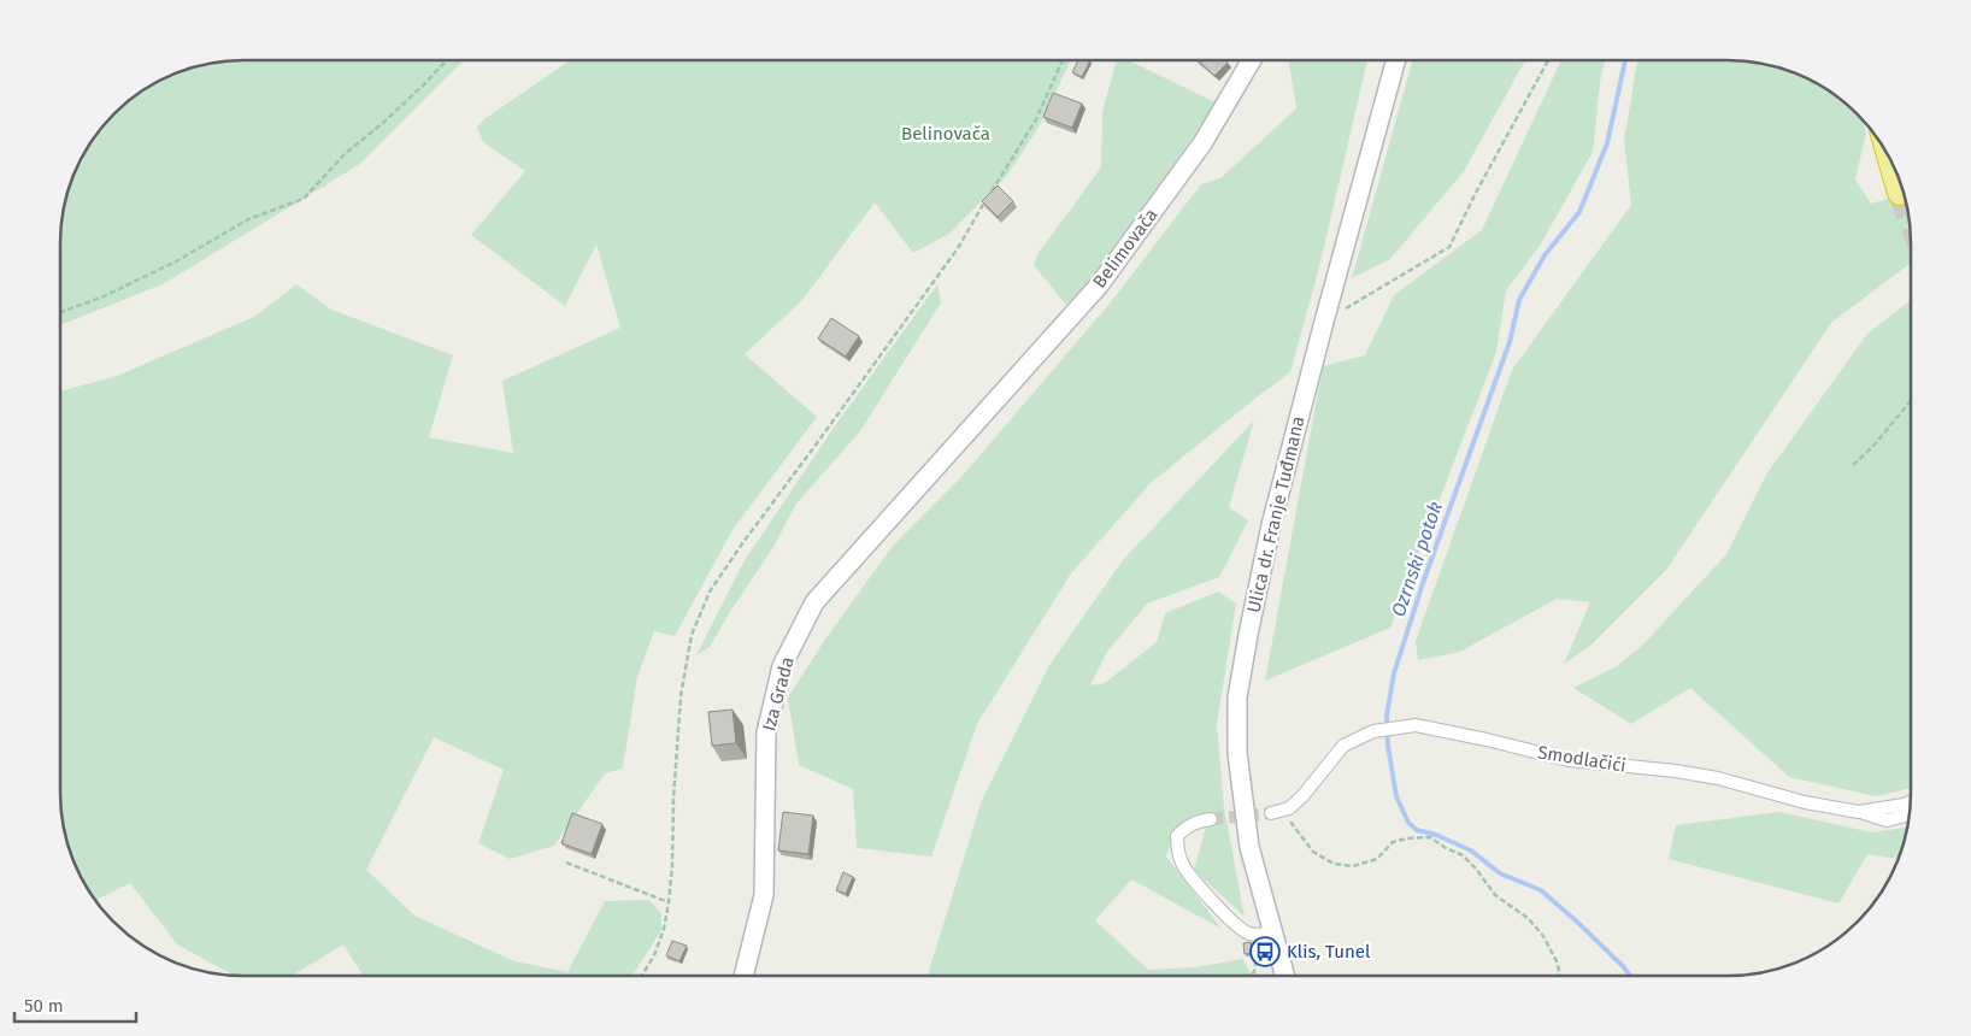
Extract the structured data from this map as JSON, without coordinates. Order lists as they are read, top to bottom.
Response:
{
  "streets": {
    "street": [
      "Belimovača",
      "Ulica dr. Franje Tuđmana",
      "Iza Grada",
      "Smodlačići"
    ]
  },
  "crossings": [
    ["Belimovača", "Iza Grada"]
  ],
  "water": ["Ozrnski potok"],
  "parks": ["Belinovača"],
  "places": {
    "bus stop": ["Klis, Tunel"]
  },
  "scale_bar": "50 m"
}
